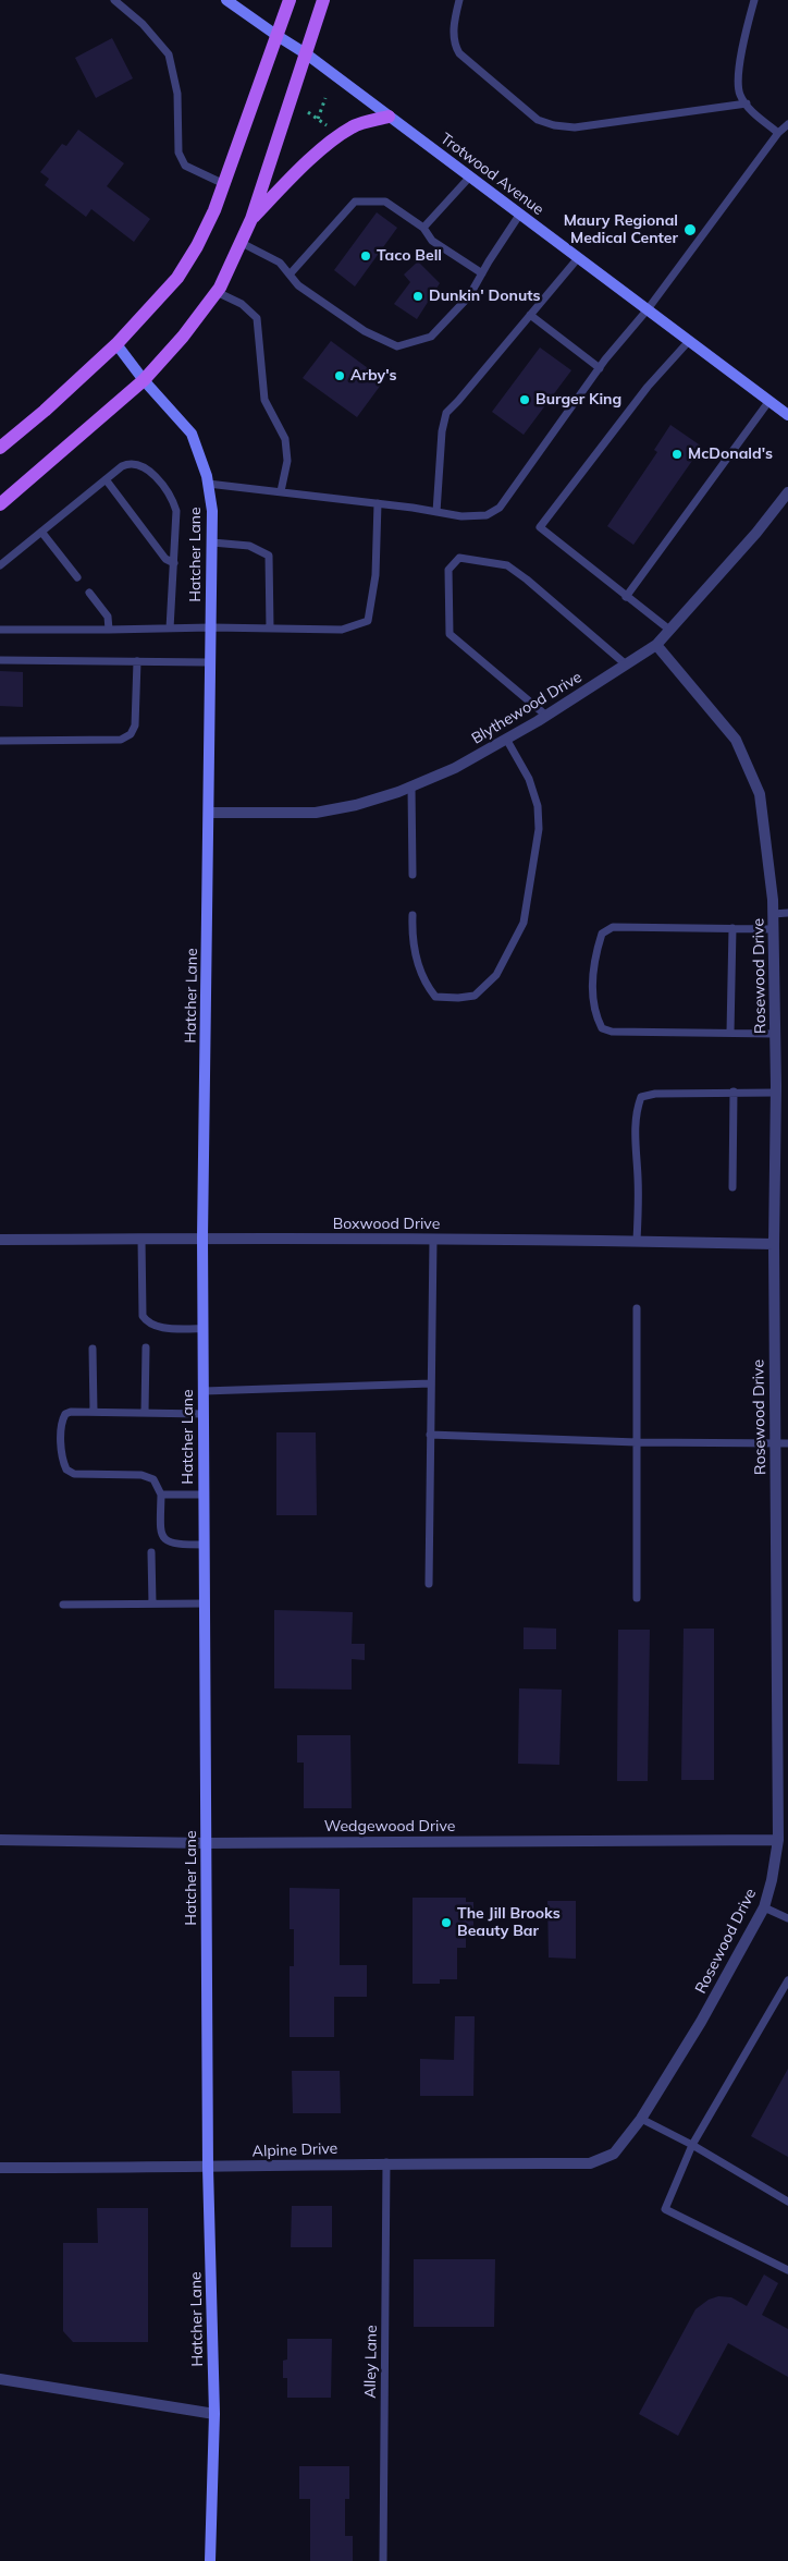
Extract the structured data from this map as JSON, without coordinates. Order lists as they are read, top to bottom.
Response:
{
  "streets": {
    "street": [
      "Trotwood Avenue",
      "Hatcher Lane",
      "Blythewood Drive",
      "Rosewood Drive",
      "Boxwood Drive",
      "Wedgewood Drive",
      "Alpine Drive"
    ],
    "lane": ["Alley Lane"]
  },
  "crossings": [
    ["Hatcher Lane", "Blythewood Drive"],
    ["Hatcher Lane", "Boxwood Drive"],
    ["Hatcher Lane", "Wedgewood Drive"],
    ["Hatcher Lane", "Alpine Drive"],
    ["Blythewood Drive", "Rosewood Drive"],
    ["Rosewood Drive", "Boxwood Drive"],
    ["Rosewood Drive", "Wedgewood Drive"],
    ["Rosewood Drive", "Alpine Drive"],
    ["Alpine Drive", "Alley Lane"]
  ],
  "places": [
    "Maury Regional Medical Center",
    "Taco Bell",
    "Dunkin' Donuts",
    "Arby's",
    "Burger King",
    "McDonald's",
    "The Jill Brooks Beauty Bar"
  ]
}
